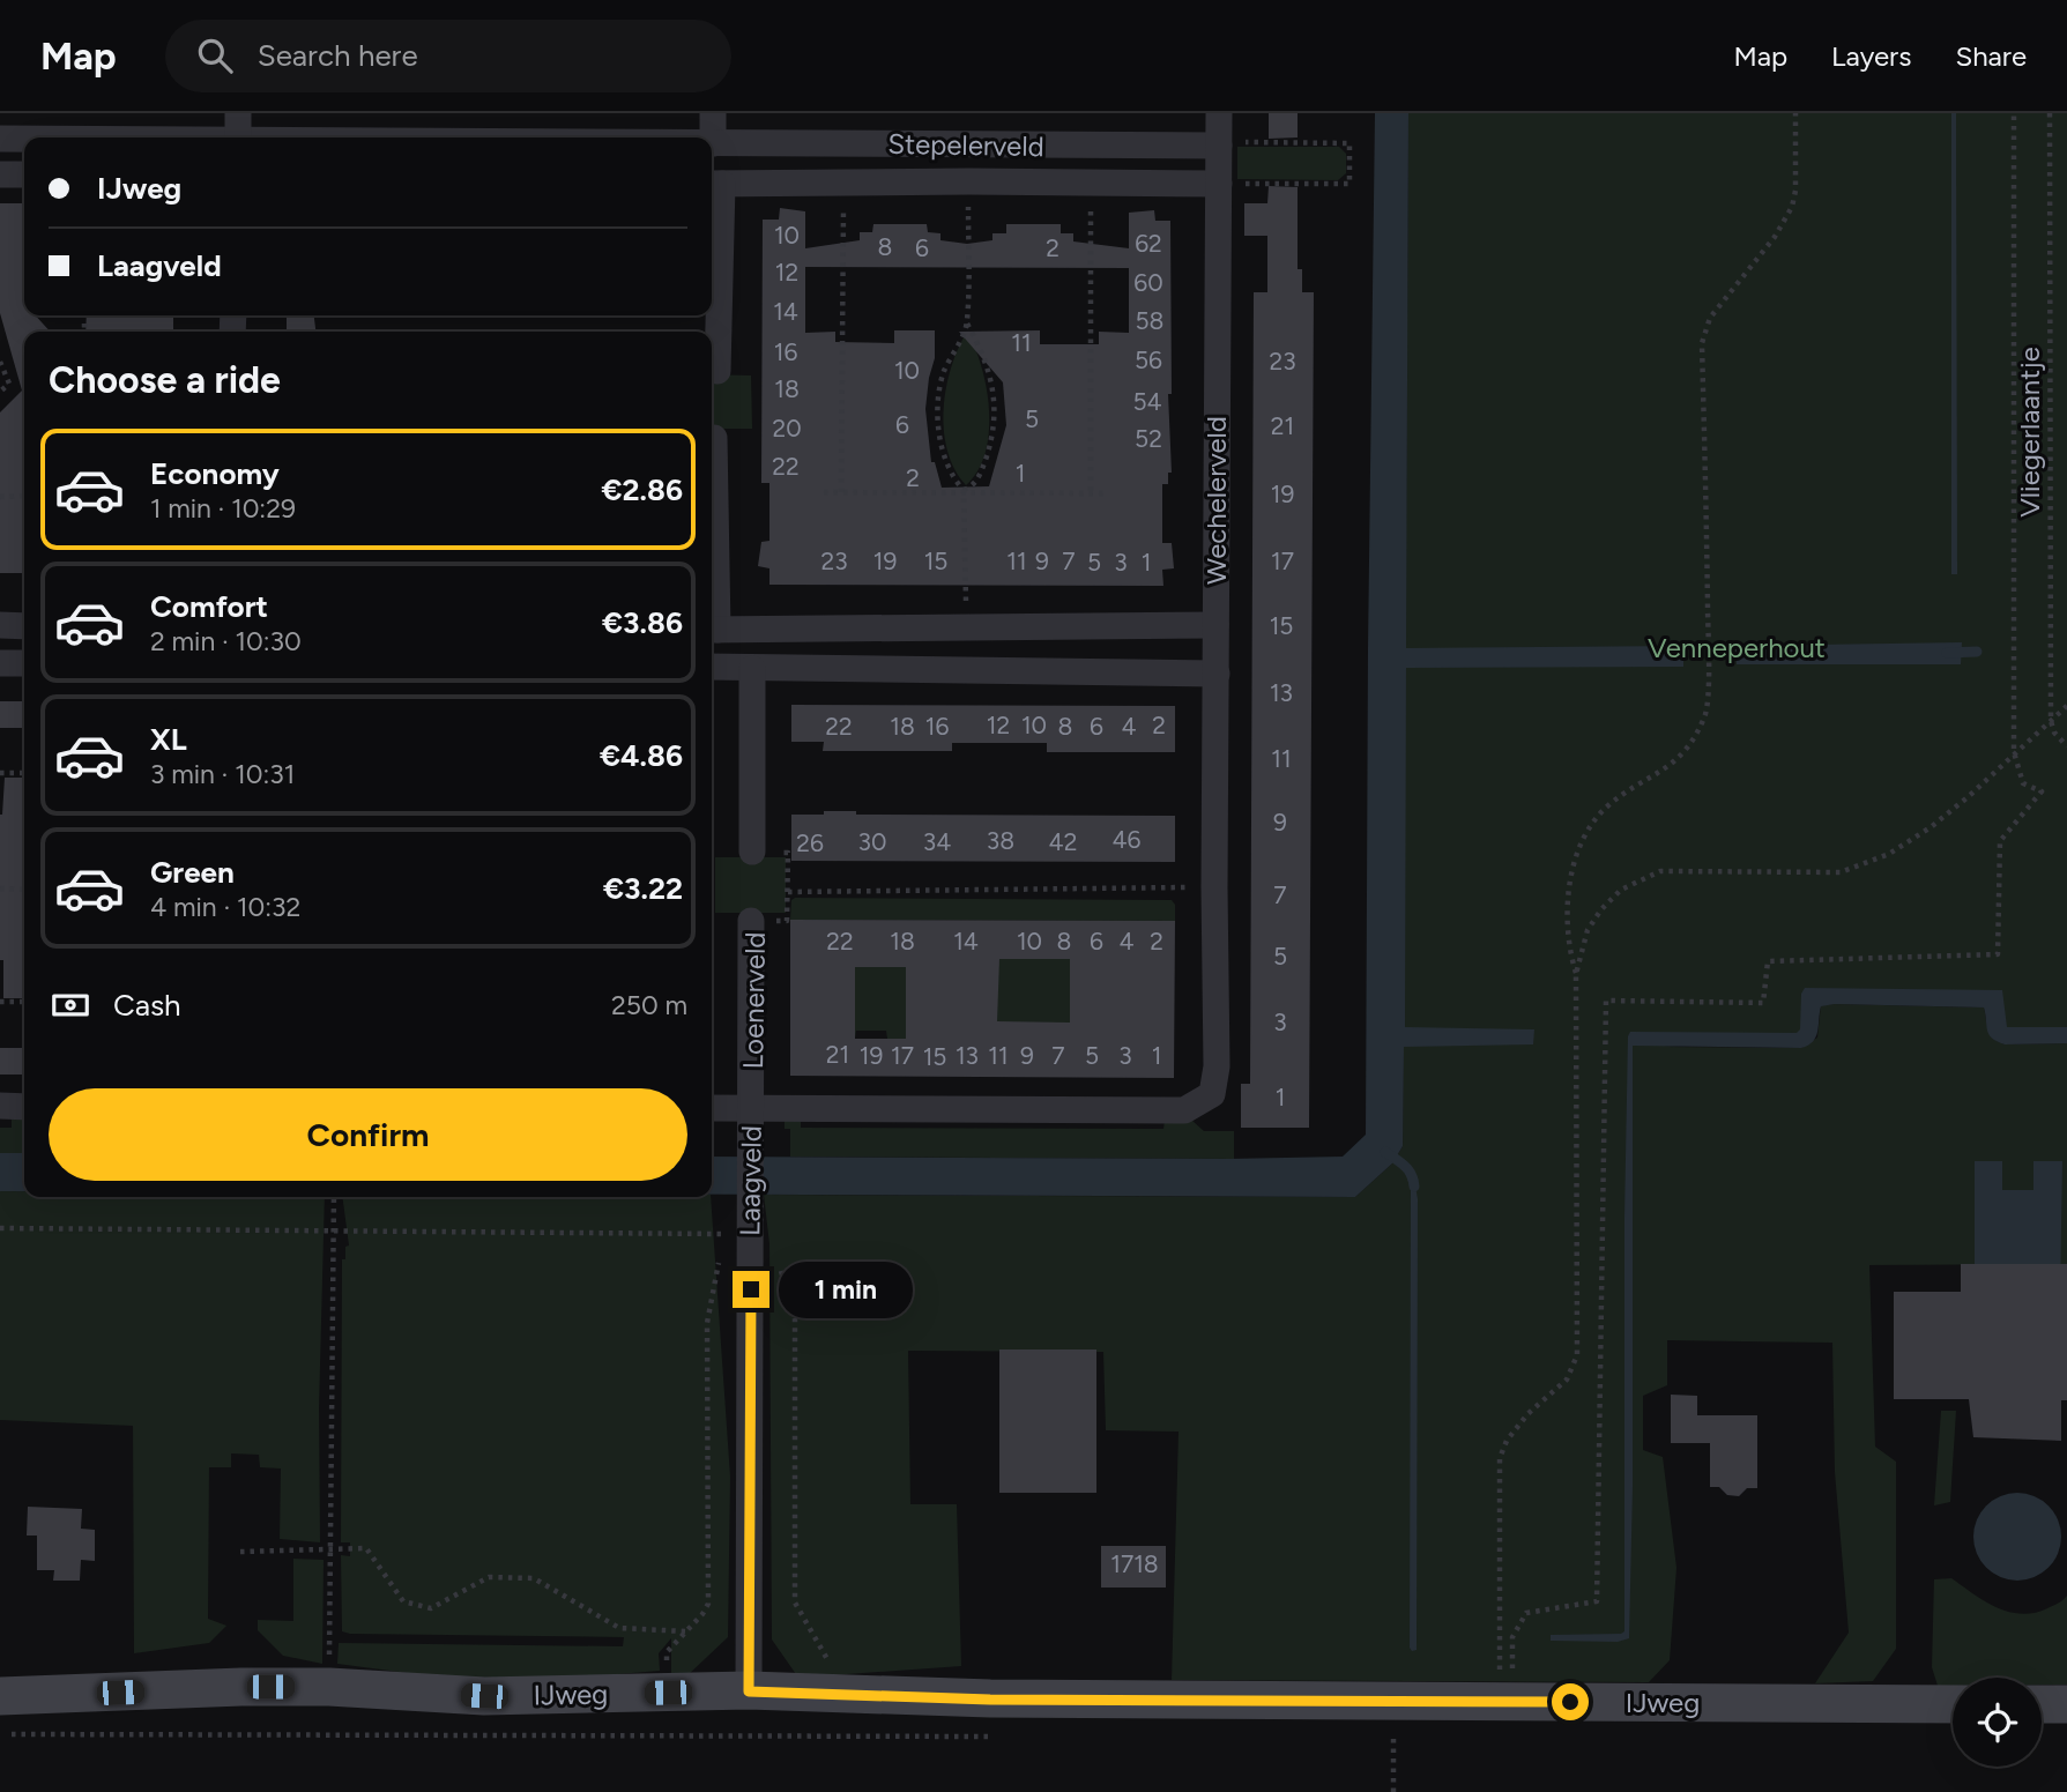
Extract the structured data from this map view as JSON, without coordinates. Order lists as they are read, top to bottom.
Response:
{
  "streets": {
    "street": [
      "Stepelerveld",
      "Wechelerveld",
      "Loenerveld",
      "Laagveld",
      "IJweg"
    ],
    "path": ["Vliegerlaantje"]
  },
  "crossings": [
    ["Stepelerveld", "Wechelerveld"],
    ["Wechelerveld", "Laagveld"],
    ["Loenerveld", "Laagveld"],
    ["Laagveld", "IJweg"]
  ],
  "parks": ["Venneperhout"],
  "house_numbers": [
    "10",
    "62",
    "8",
    "6",
    "2",
    "12",
    "60",
    "14",
    "58",
    "11",
    "16",
    "56",
    "23",
    "10",
    "18",
    "54",
    "5",
    "6",
    "21",
    "20",
    "52",
    "22",
    "1",
    "2",
    "19",
    "23",
    "19",
    "15",
    "11",
    "9",
    "7",
    "17",
    "5",
    "3",
    "1",
    "15",
    "13",
    "12",
    "10",
    "2",
    "22",
    "18",
    "16",
    "8",
    "6",
    "4",
    "11",
    "9",
    "46",
    "38",
    "30",
    "34",
    "42",
    "26",
    "7",
    "22",
    "18",
    "14",
    "10",
    "8",
    "6",
    "4",
    "2",
    "5",
    "3",
    "21",
    "19",
    "17",
    "13",
    "11",
    "9",
    "7",
    "5",
    "3",
    "1",
    "15",
    "1",
    "1718"
  ],
  "page": {
    "header": "Map",
    "search": "Search here",
    "nav": ["Map", "Layers", "Share"],
    "banner": ["IJweg", "Laagveld"],
    "heading": "Choose a ride",
    "list": [
      {
        "name": "Economy",
        "note": "1 min · 10:29",
        "value": "€2.86"
      },
      {
        "name": "Comfort",
        "note": "2 min · 10:30",
        "value": "€3.86"
      },
      {
        "name": "XL",
        "note": "3 min · 10:31",
        "value": "€4.86"
      },
      {
        "name": "Green",
        "note": "4 min · 10:32",
        "value": "€3.22"
      }
    ],
    "pay": ["Cash", "250 m"],
    "buttons": "Confirm",
    "bubble": "1 min"
  }
}
